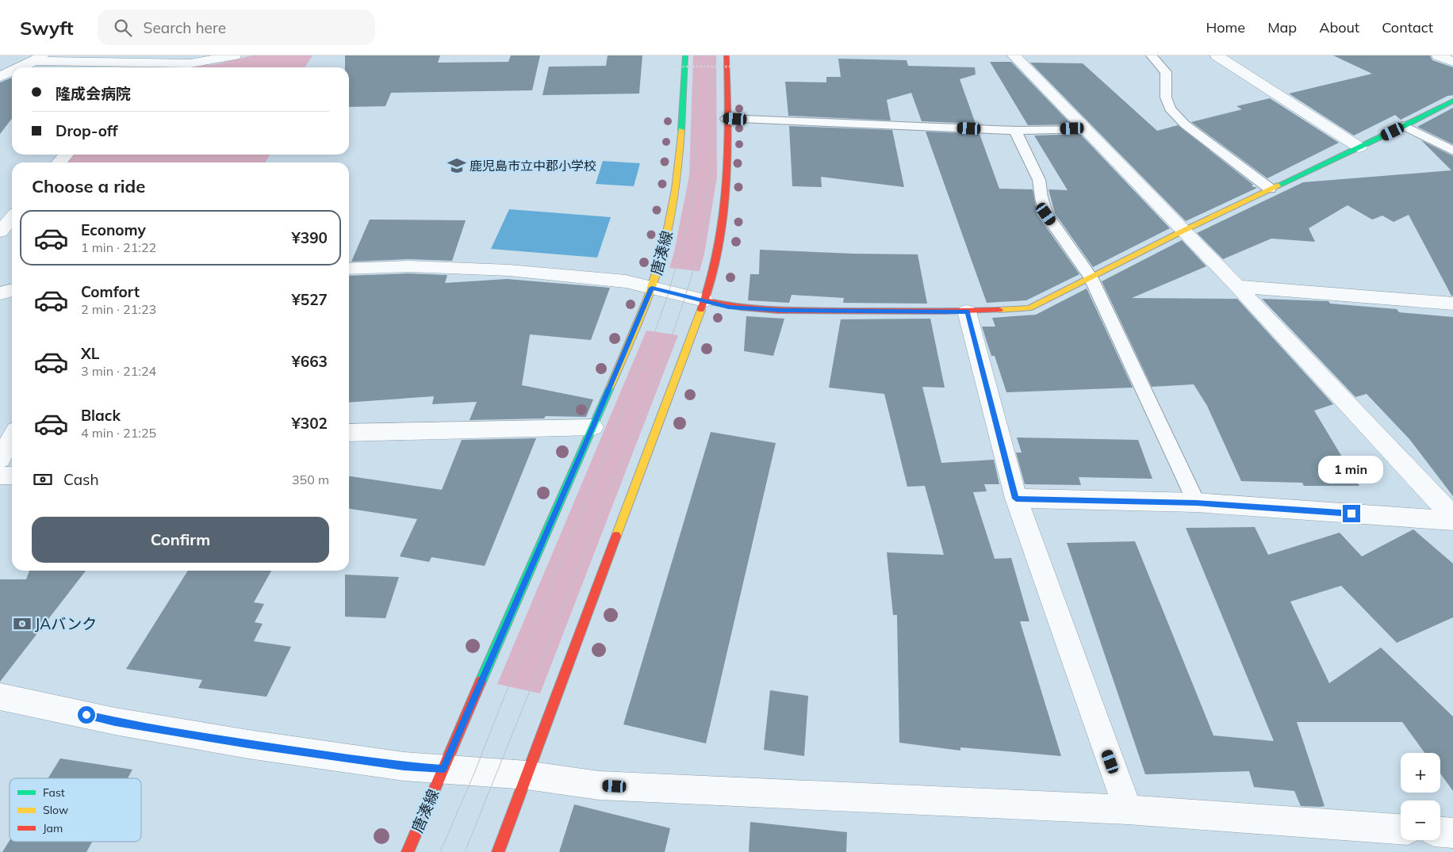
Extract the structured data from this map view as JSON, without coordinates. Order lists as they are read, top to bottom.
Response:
{
  "streets": {
    "street": ["唐湊線"]
  },
  "places": {
    "school or university": ["鹿児島市立中郡小学校"],
    "bank": ["JAバンク"]
  },
  "legend": ["Fast", "Slow", "Jam"],
  "page": {
    "header": "Swyft",
    "search": "Search here",
    "nav": [
      "Home",
      "Map",
      "About",
      "Contact"
    ],
    "banner": ["隆成会病院", "Drop-off"],
    "heading": "Choose a ride",
    "list": [
      {
        "name": "Economy",
        "note": "1 min · 21:22",
        "value": "¥390"
      },
      {
        "name": "Comfort",
        "note": "2 min · 21:23",
        "value": "¥527"
      },
      {
        "name": "XL",
        "note": "3 min · 21:24",
        "value": "¥663"
      },
      {
        "name": "Black",
        "note": "4 min · 21:25",
        "value": "¥302"
      }
    ],
    "bubble": "1 min",
    "pay": ["Cash", "350 m"],
    "buttons": "Confirm",
    "map_buttons": ["+", "−"]
  }
}
